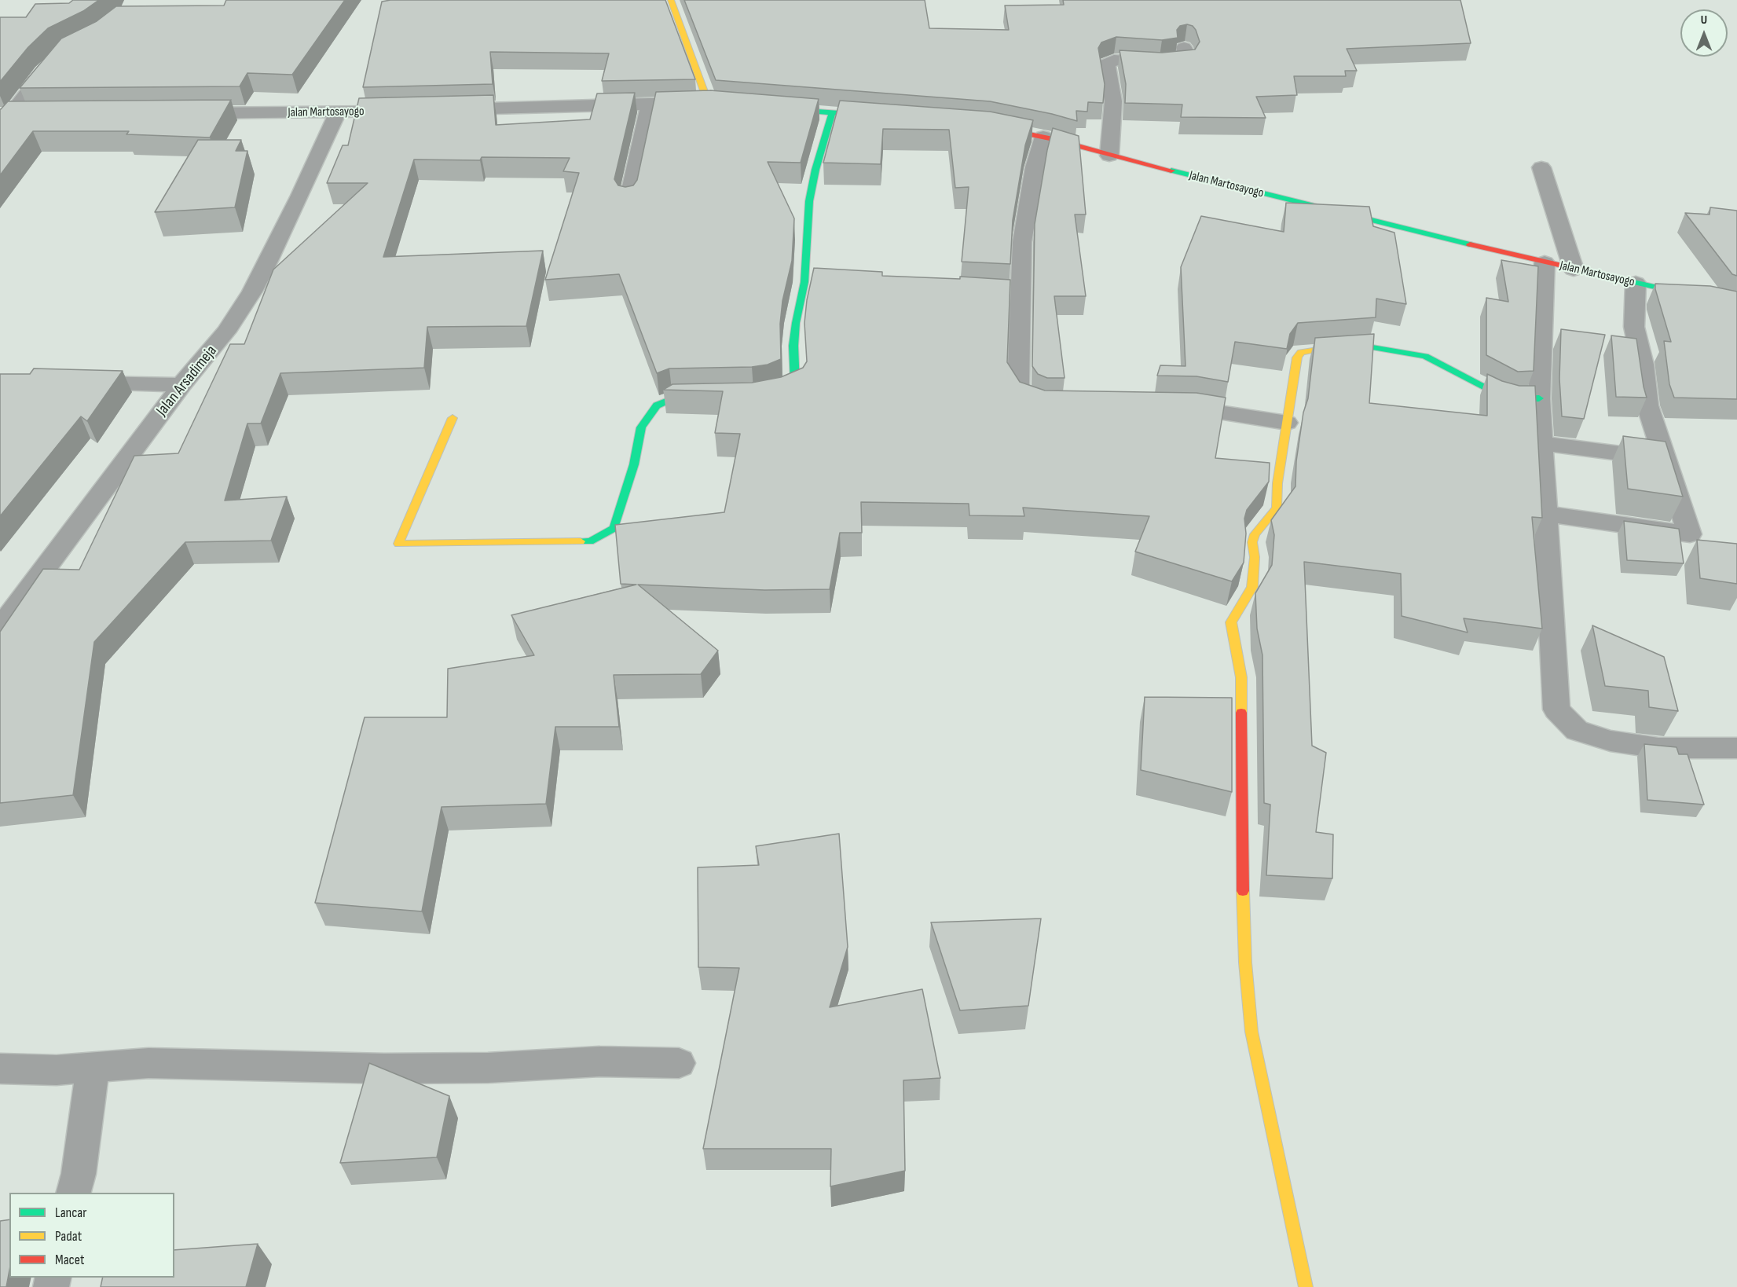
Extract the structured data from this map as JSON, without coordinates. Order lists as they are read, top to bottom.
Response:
{
  "streets": {
    "street": ["Jalan Martosayogo", "Jalan Arsadimeja"]
  },
  "crossings": [
    ["Jalan Martosayogo", "Jalan Arsadimeja"]
  ],
  "legend": ["Lancar", "Padat", "Macet"],
  "north": "top"
}
